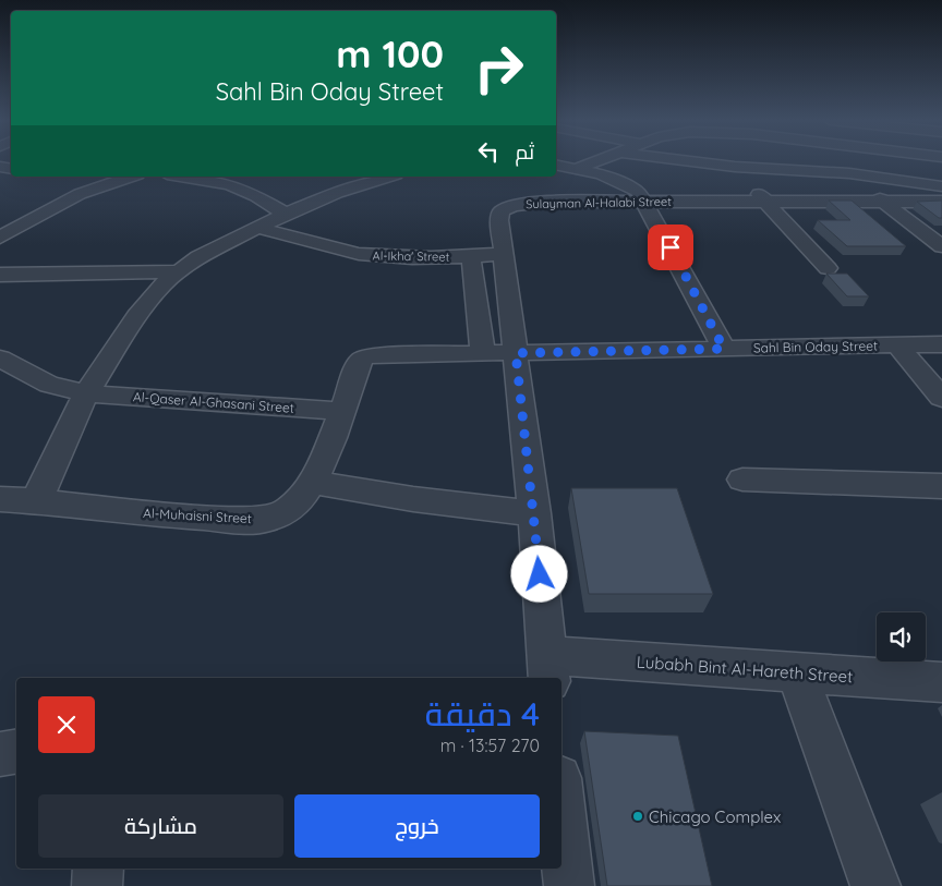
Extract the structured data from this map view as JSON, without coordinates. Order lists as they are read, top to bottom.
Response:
{
  "streets": {
    "street": [
      "Sulayman Al-Halabi Street",
      "Al-Ikha' Street",
      "Sahl Bin Oday Street",
      "Al-Qaser Al-Ghasani Street",
      "Al-Muhaisni Street",
      "Lubabh Bint Al-Hareth Street"
    ]
  },
  "crossings": [
    ["Sulayman Al-Halabi Street", "Al-Ikha' Street"],
    ["Sulayman Al-Halabi Street", "Sahl Bin Oday Street"],
    ["Sulayman Al-Halabi Street", "Lubabh Bint Al-Hareth Street"],
    ["Sahl Bin Oday Street", "Al-Muhaisni Street"],
    ["Al-Qaser Al-Ghasani Street", "Al-Muhaisni Street"]
  ],
  "places": ["Chicago Complex"],
  "page": {
    "turn": ["100 m", "Sahl Bin Oday Street"],
    "then": "ثم",
    "heading": ["4 دقيقة", "270 m · 13:57"],
    "buttons": ["خروج", "مشاركة"]
  }
}
